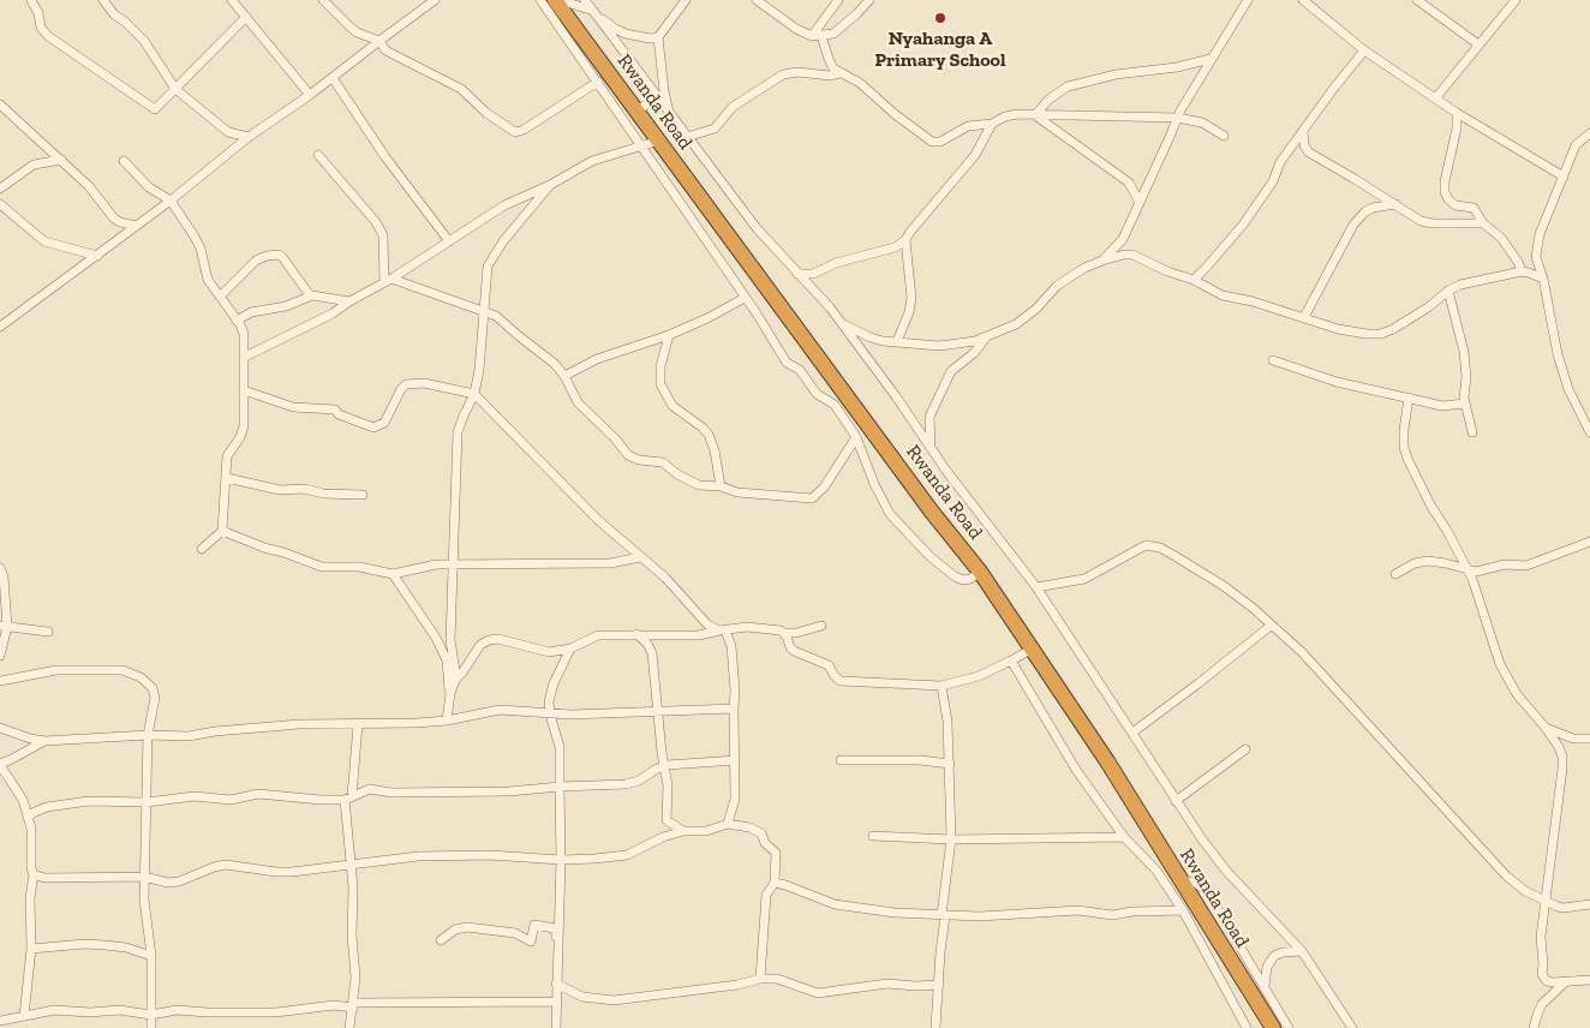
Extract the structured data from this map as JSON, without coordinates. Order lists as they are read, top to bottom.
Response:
{
  "streets": {
    "highway": ["Rwanda Road"]
  },
  "places": ["Nyahanga A Primary School"]
}
